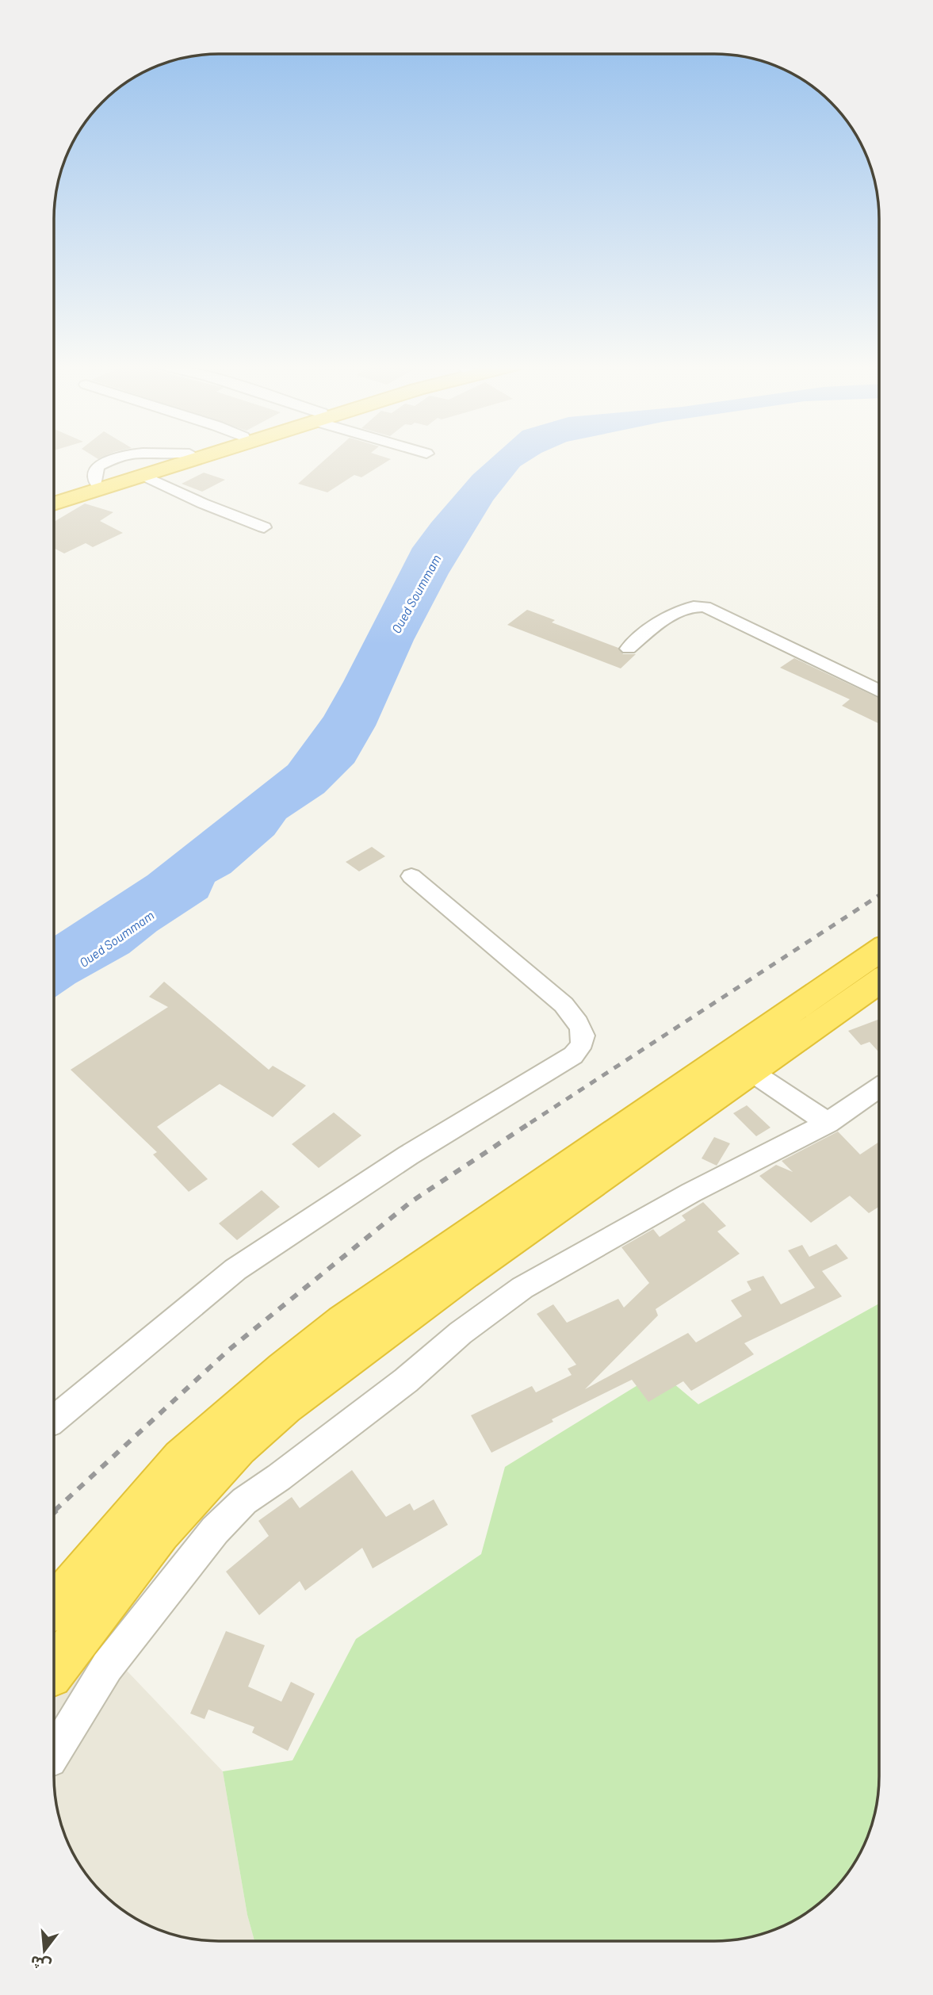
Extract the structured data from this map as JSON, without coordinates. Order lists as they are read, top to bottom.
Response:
{
  "water": ["Oued Soummam"],
  "north": "bottom"
}
